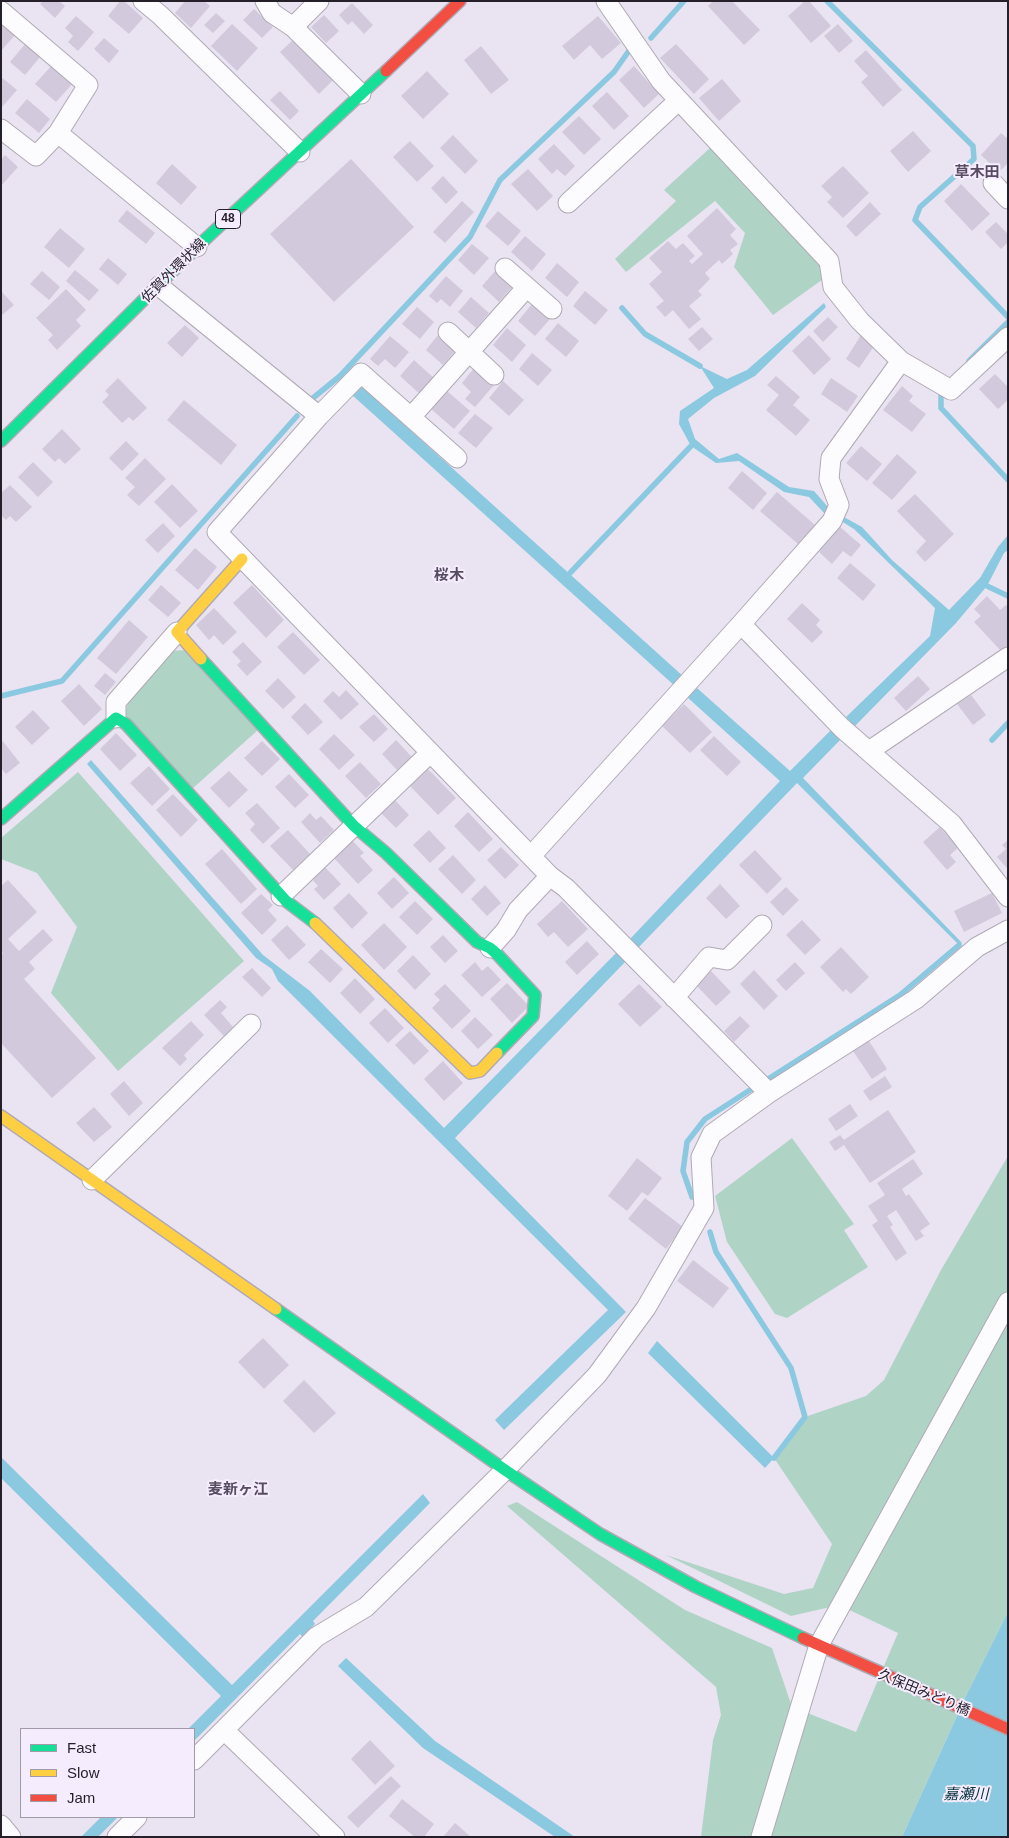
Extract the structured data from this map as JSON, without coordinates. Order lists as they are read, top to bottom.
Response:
{
  "streets": {
    "street": ["48", "佐賀外環状線", "久保田みどり橋"]
  },
  "districts": ["草木田", "桜木", "麦新ヶ江"],
  "water": ["嘉瀬川"],
  "legend": ["Fast", "Slow", "Jam"]
}
